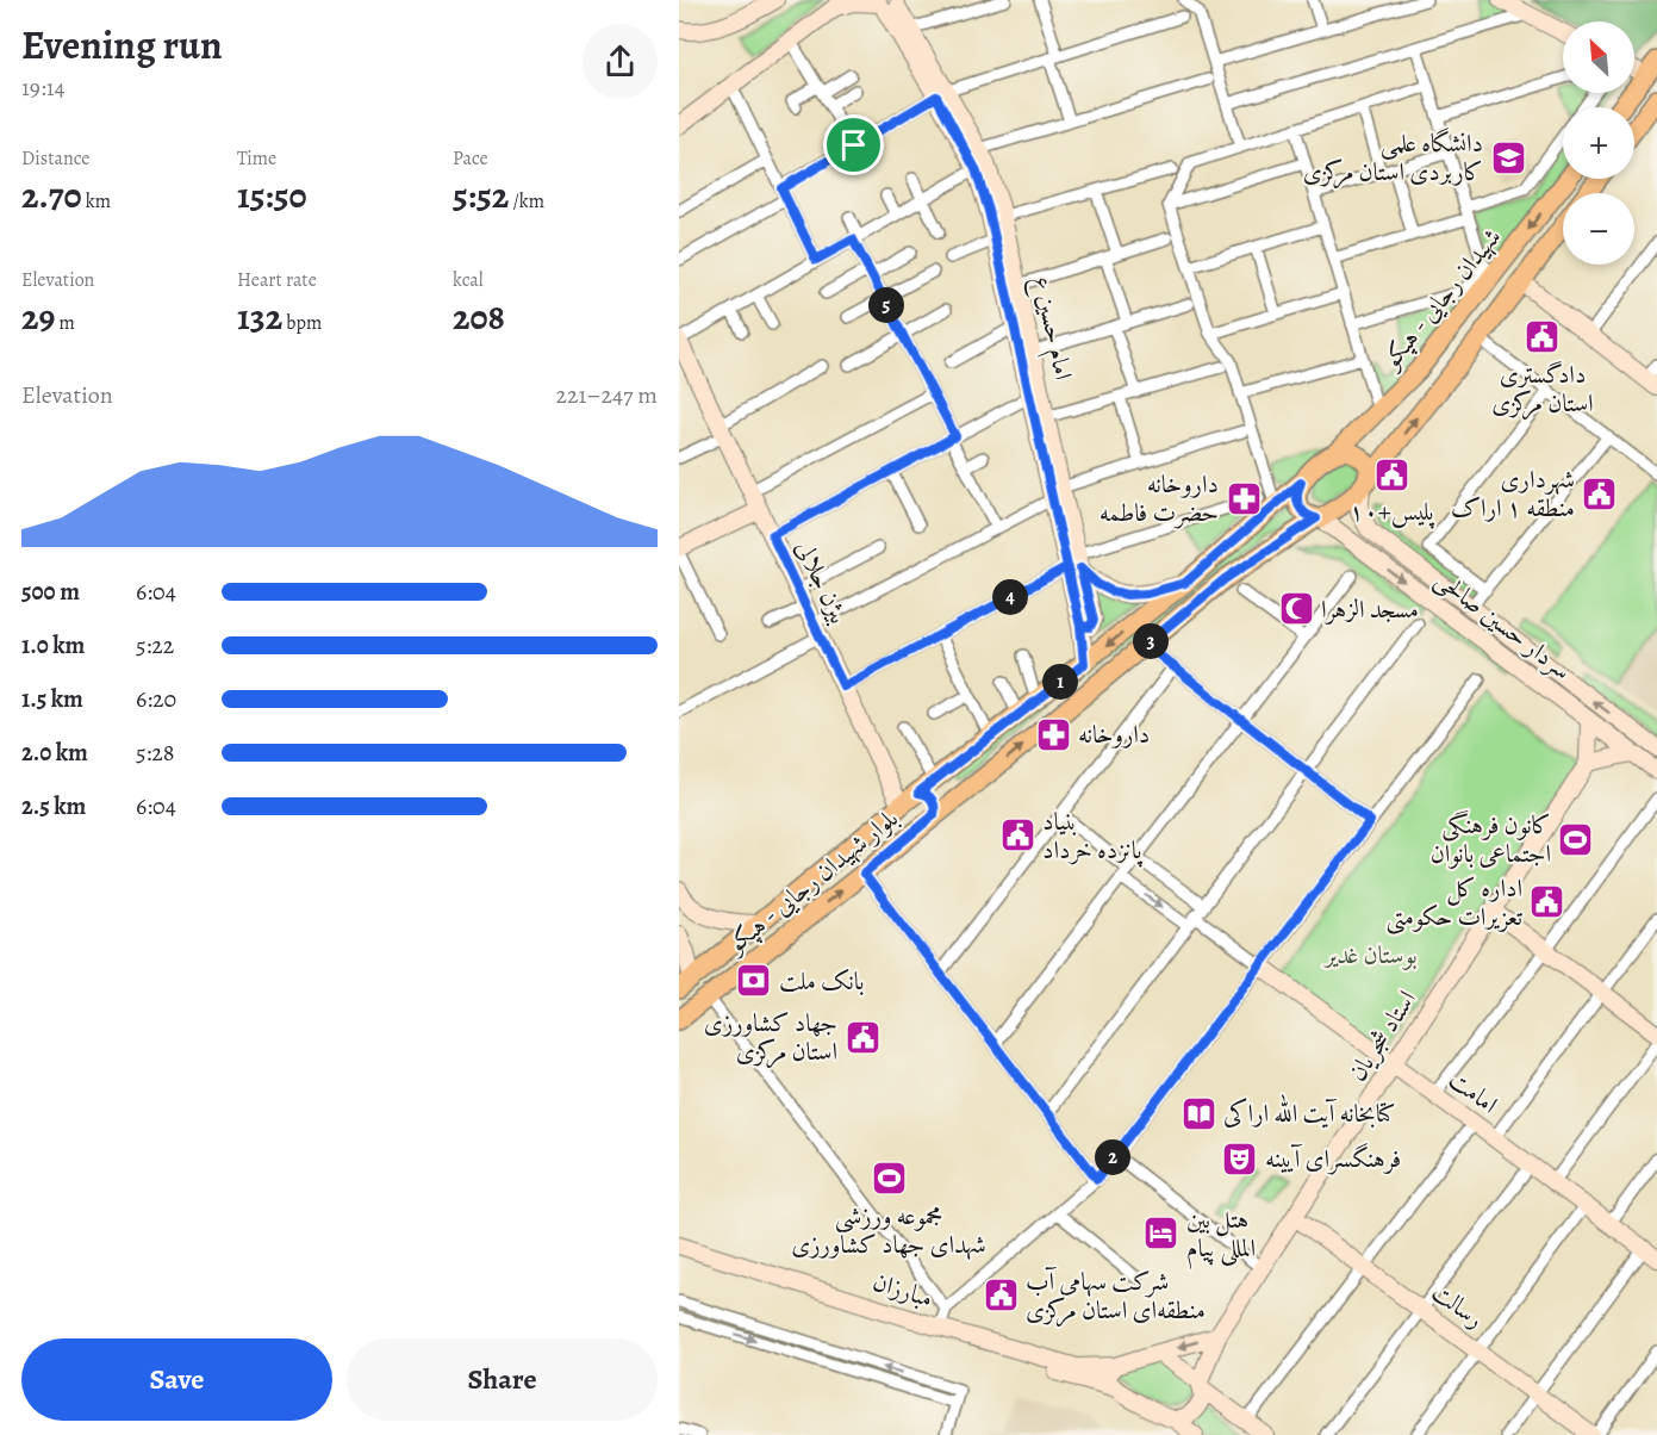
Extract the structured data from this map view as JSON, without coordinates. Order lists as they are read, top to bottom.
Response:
{
  "streets": {
    "main road": ["شهیدان رجایی - هپکو", "بلوار شهیدان رجایی - هپکو"],
    "street": [
      "امام حسین ع",
      "بیژن جلالی",
      "سردار حسین صالحی",
      "استاد شجریان",
      "امامت",
      "مبارزان",
      "رسالت"
    ]
  },
  "crossings": [
    ["شهیدان رجایی - هپکو", "سردار حسین صالحی"],
    ["شهیدان رجایی - هپکو", "بلوار شهیدان رجایی - هپکو"],
    ["امام حسین ع", "بلوار شهیدان رجایی - هپکو"],
    ["بیژن جلالی", "بلوار شهیدان رجایی - هپکو"],
    ["سردار حسین صالحی", "بلوار شهیدان رجایی - هپکو"],
    ["استاد شجریان", "امامت"],
    ["استاد شجریان", "مبارزان"],
    ["استاد شجریان", "رسالت"]
  ],
  "parks": ["بوستان غدیر"],
  "places": {
    "school or university": ["دانشگاه علمی کاربردی استان مرکزی"],
    "public building": [
      "دادگستری استان مرکزی",
      "پلیس+۱۰",
      "شهرداری منطقه ۱ اراک",
      "بنیاد پانزده خرداد",
      "اداره کل تعزیرات حکومتی",
      "جهاد کشاورزی استان مرکزی",
      "شرکت سهامی آب منطقه‌ای استان مرکزی"
    ],
    "pharmacy": ["داروخانه حضرت فاطمه", "داروخانه"],
    "mosque": ["مسجد الزهرا"],
    "sports": ["کانون فرهنگی اجتماعی بانوان", "مجموعه ورزشی شهدای جهاد کشاورزی"],
    "bank": ["بانک ملت"],
    "library": ["کتابخانه آیت الله اراکی"],
    "theatre": ["فرهنگسرای آیینه"],
    "hotel": ["هتل بین المللی پیام"]
  },
  "north": "top left",
  "page": {
    "heading": ["Evening run", "19:14"],
    "map_buttons": ["+", "−"],
    "stats": [
      ["Distance", "2.70 km"],
      ["Time", "15:50"],
      ["Pace", "5:52 /km"],
      ["Elevation", "29 m"],
      ["Heart rate", "132 bpm"],
      ["kcal", "208"]
    ],
    "pins": [
      "5",
      "4",
      "3",
      "1",
      "2"
    ],
    "chart": ["Elevation", "221–247 m"],
    "list": [
      {
        "name": "500 m",
        "note": "6:04"
      },
      {
        "name": "1.0 km",
        "note": "5:22"
      },
      {
        "name": "1.5 km",
        "note": "6:20"
      },
      {
        "name": "2.0 km",
        "note": "5:28"
      },
      {
        "name": "2.5 km",
        "note": "6:04"
      }
    ],
    "buttons": ["Save", "Share"]
  }
}
